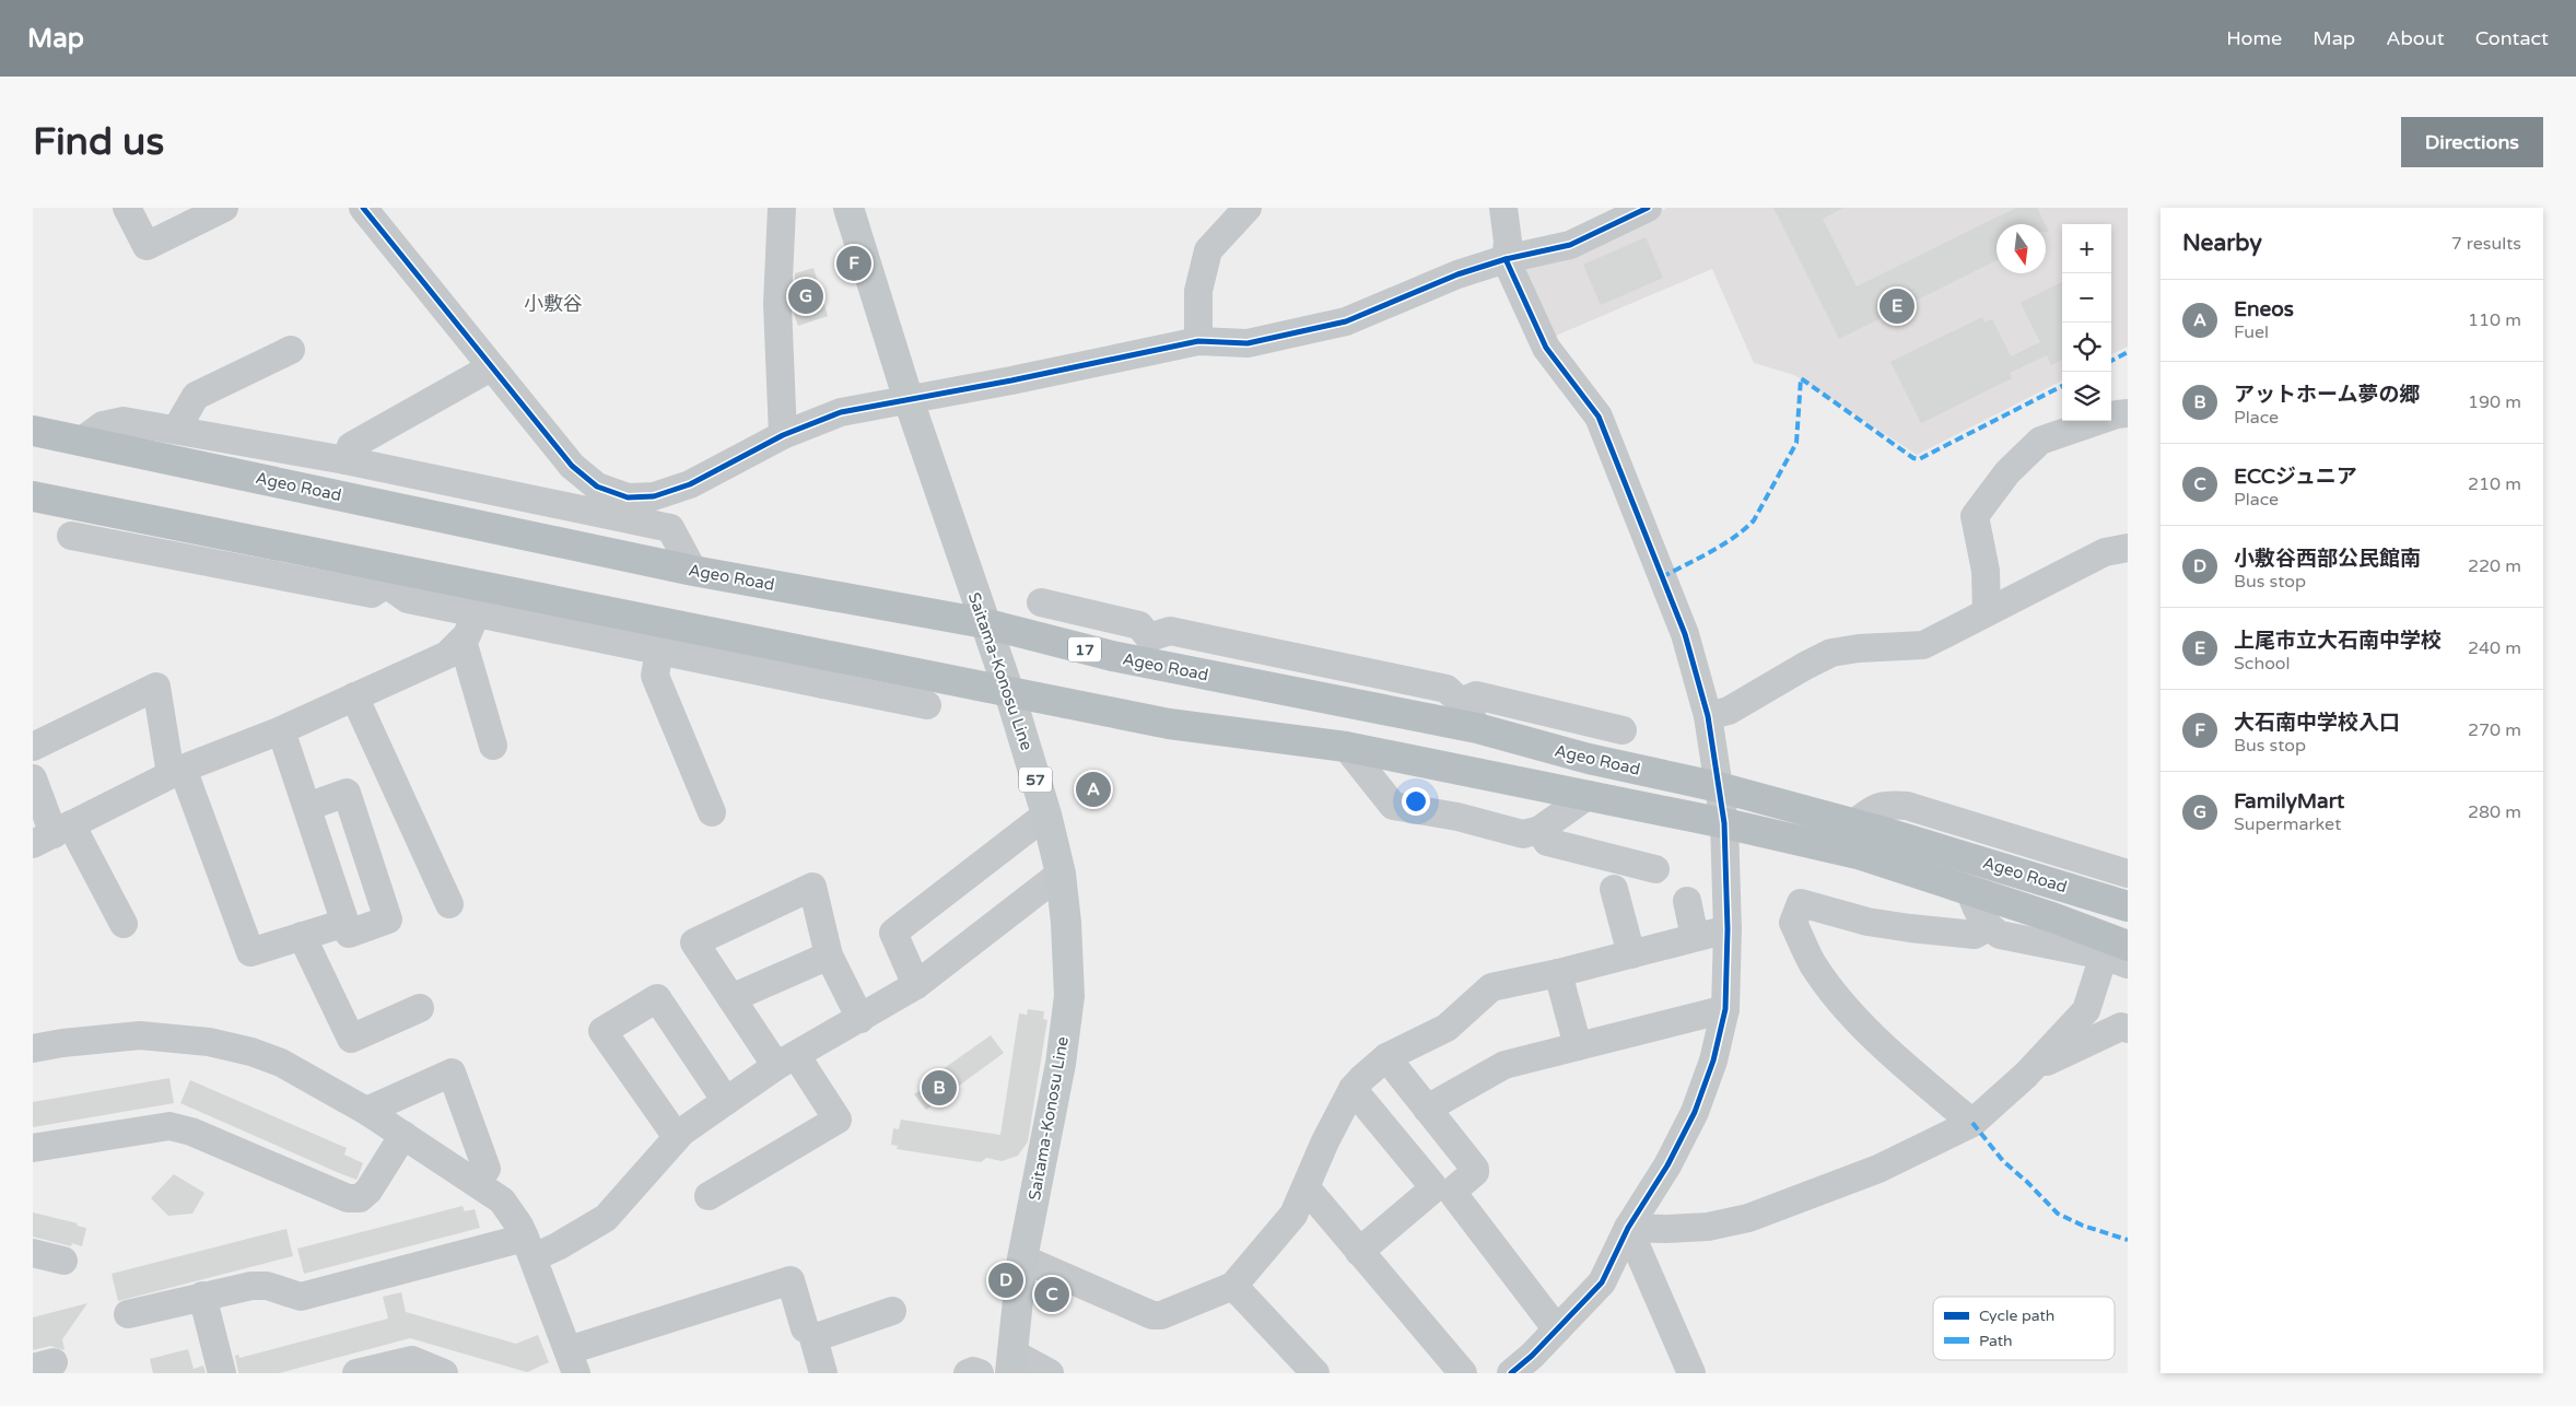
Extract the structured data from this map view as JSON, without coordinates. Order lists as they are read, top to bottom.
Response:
{
  "streets": {
    "highway": ["Ageo Road", "17"],
    "main road": ["Saitama-Konosu Line", "57"]
  },
  "crossings": [
    ["Ageo Road", "Saitama-Konosu Line"]
  ],
  "districts": ["小敷谷"],
  "legend": ["Cycle path", "Path"],
  "north": "bottom",
  "page": {
    "header": "Map",
    "nav": [
      "Home",
      "Map",
      "About",
      "Contact"
    ],
    "buttons": "Directions",
    "title": "Find us",
    "heading": ["Nearby", "7 results"],
    "map_buttons": ["+", "−"],
    "pins": [
      "F",
      "G",
      "E",
      "A",
      "B",
      "D",
      "C"
    ],
    "list": [
      {
        "mark": "A",
        "name": "Eneos",
        "note": "Fuel",
        "value": "110 m"
      },
      {
        "mark": "B",
        "name": "アットホーム夢の郷",
        "note": "Place",
        "value": "190 m"
      },
      {
        "mark": "C",
        "name": "ECCジュニア",
        "note": "Place",
        "value": "210 m"
      },
      {
        "mark": "D",
        "name": "小敷谷西部公民館南",
        "note": "Bus stop",
        "value": "220 m"
      },
      {
        "mark": "E",
        "name": "上尾市立大石南中学校",
        "note": "School",
        "value": "240 m"
      },
      {
        "mark": "F",
        "name": "大石南中学校入口",
        "note": "Bus stop",
        "value": "270 m"
      },
      {
        "mark": "G",
        "name": "FamilyMart",
        "note": "Supermarket",
        "value": "280 m"
      }
    ]
  }
}
